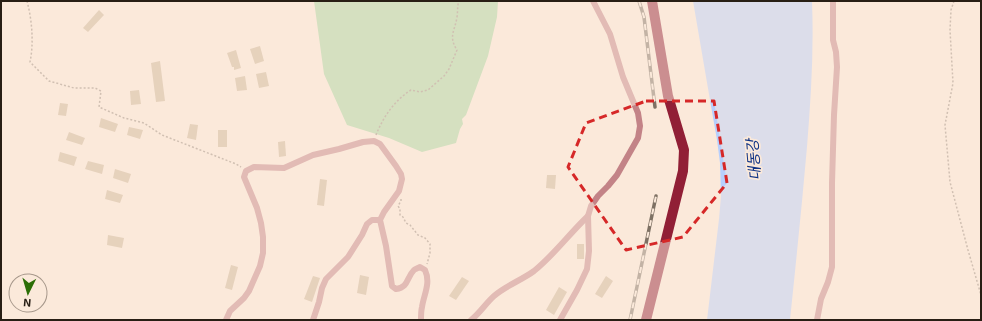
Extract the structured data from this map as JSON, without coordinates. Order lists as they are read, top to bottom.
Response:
{
  "water": ["대동강"],
  "north": "bottom"
}
